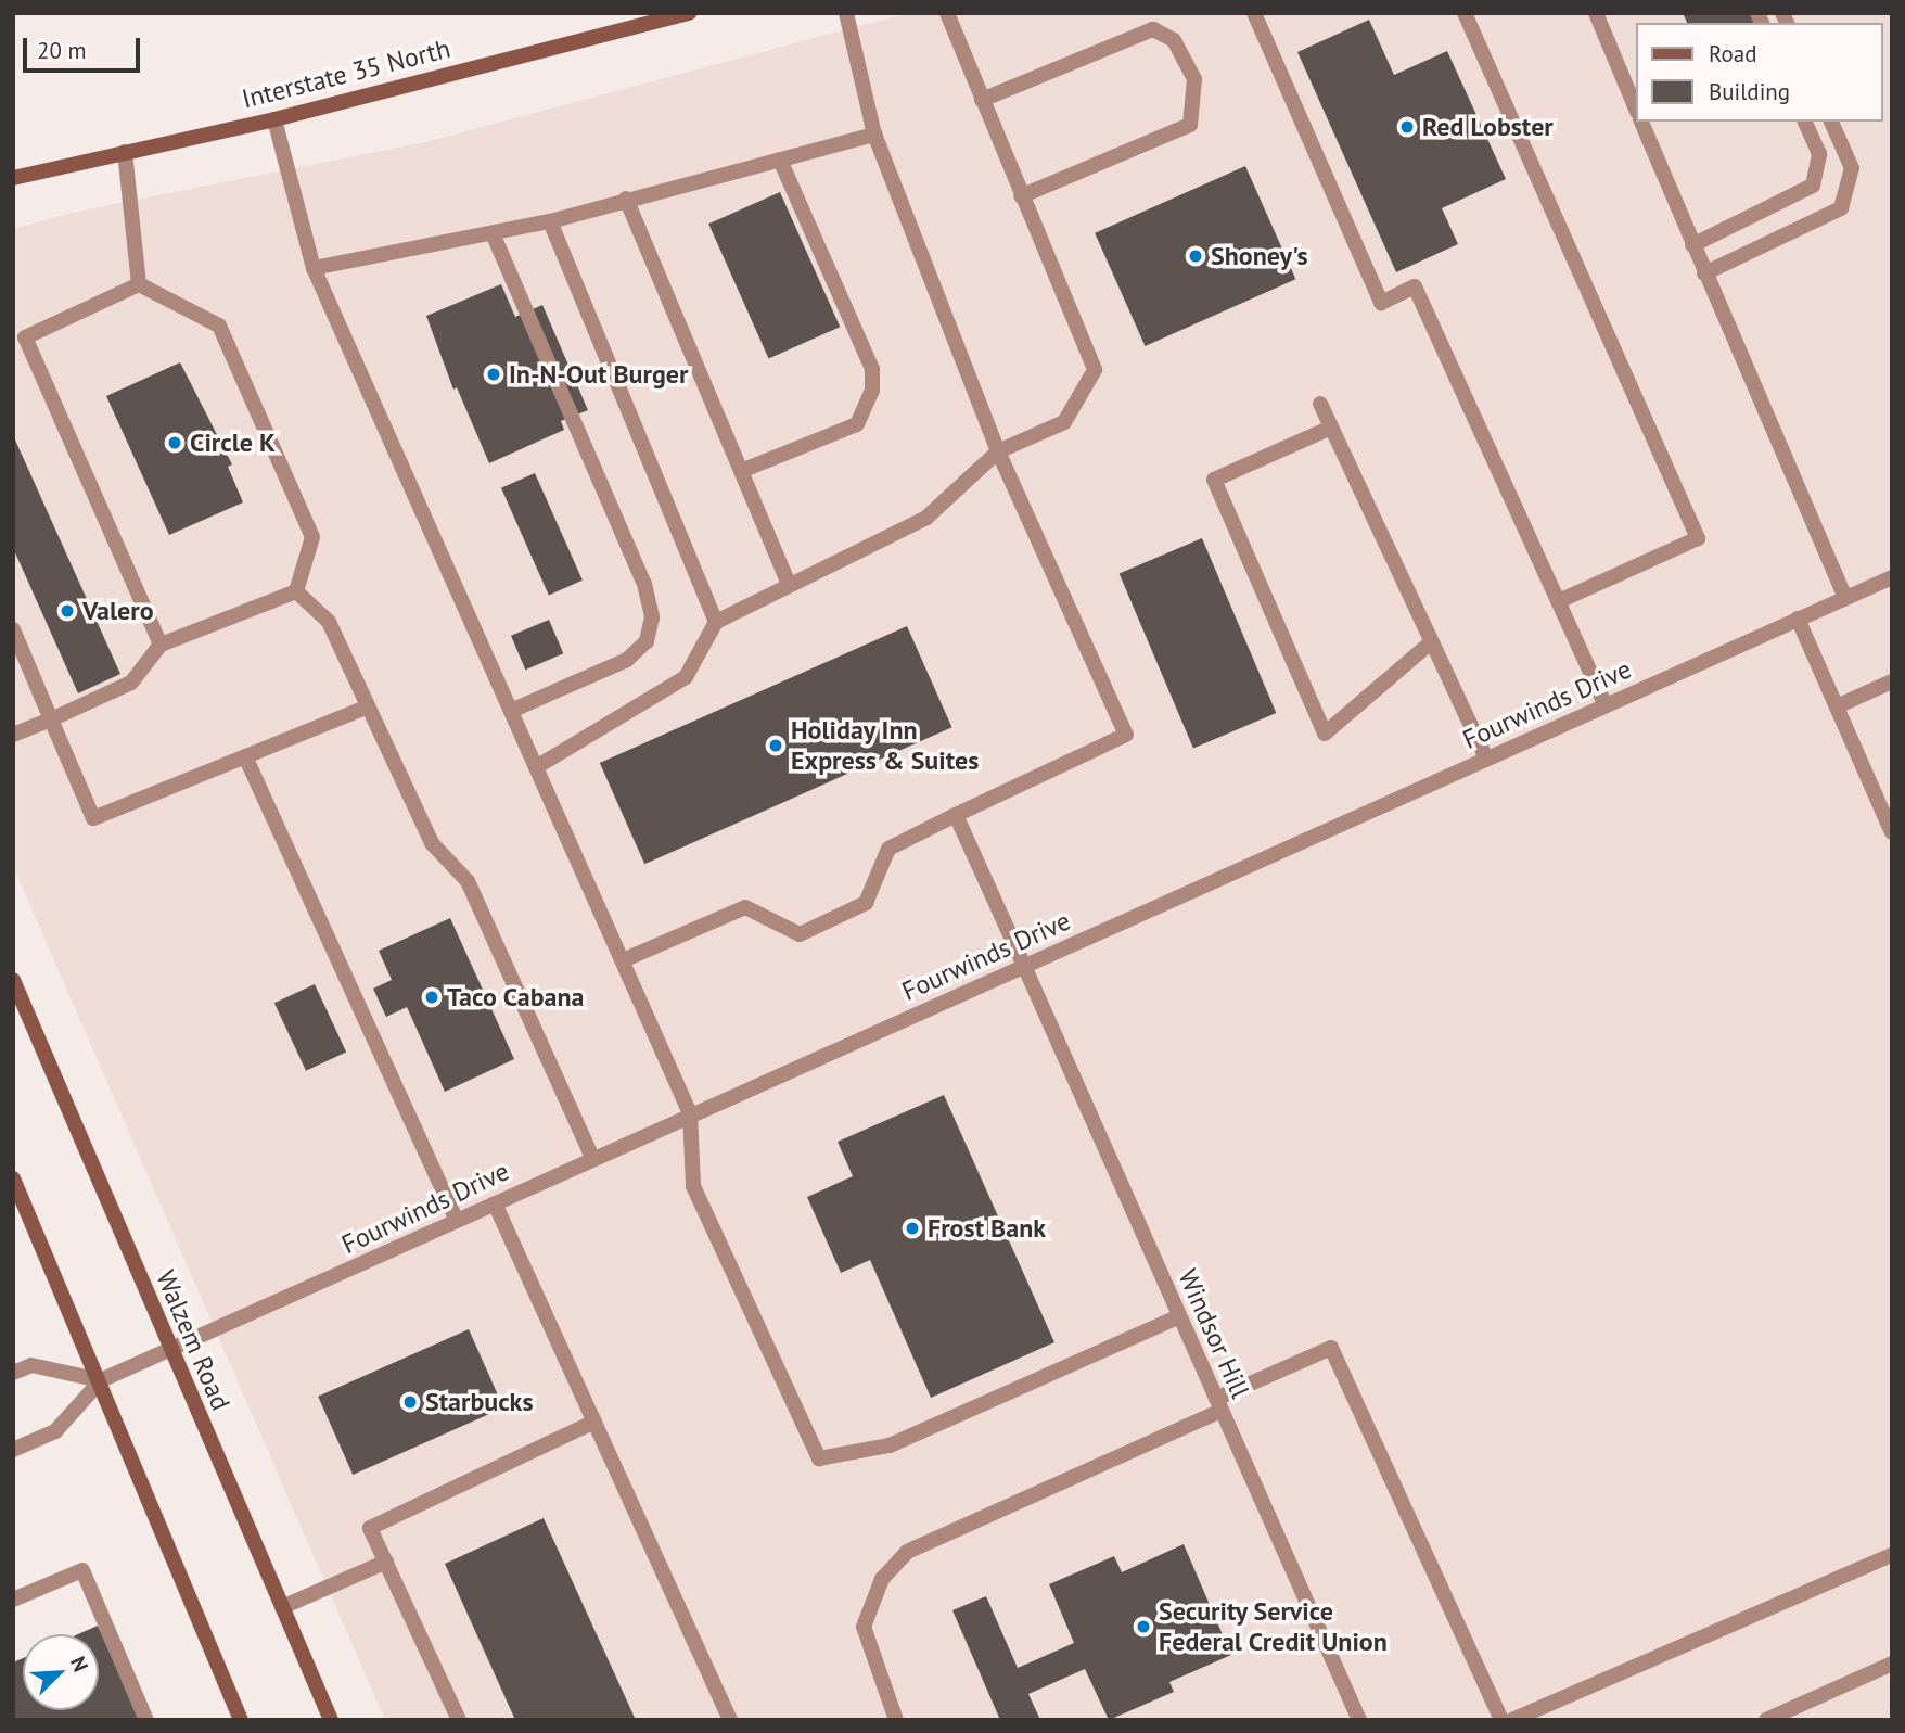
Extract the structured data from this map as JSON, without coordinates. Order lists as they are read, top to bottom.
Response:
{
  "streets": {
    "main road": ["Interstate 35 North", "Walzem Road"],
    "street": ["Fourwinds Drive", "Windsor Hill"]
  },
  "crossings": [
    ["Fourwinds Drive", "Windsor Hill"],
    ["Fourwinds Drive", "Walzem Road"]
  ],
  "places": [
    "Red Lobster",
    "Shoney's",
    "In-N-Out Burger",
    "Circle K",
    "Valero",
    "Holiday Inn Express & Suites",
    "Taco Cabana",
    "Frost Bank",
    "Starbucks",
    "Security Service Federal Credit Union"
  ],
  "legend": ["Road", "Building"],
  "scale_bar": "20 m",
  "north": "top right"
}
